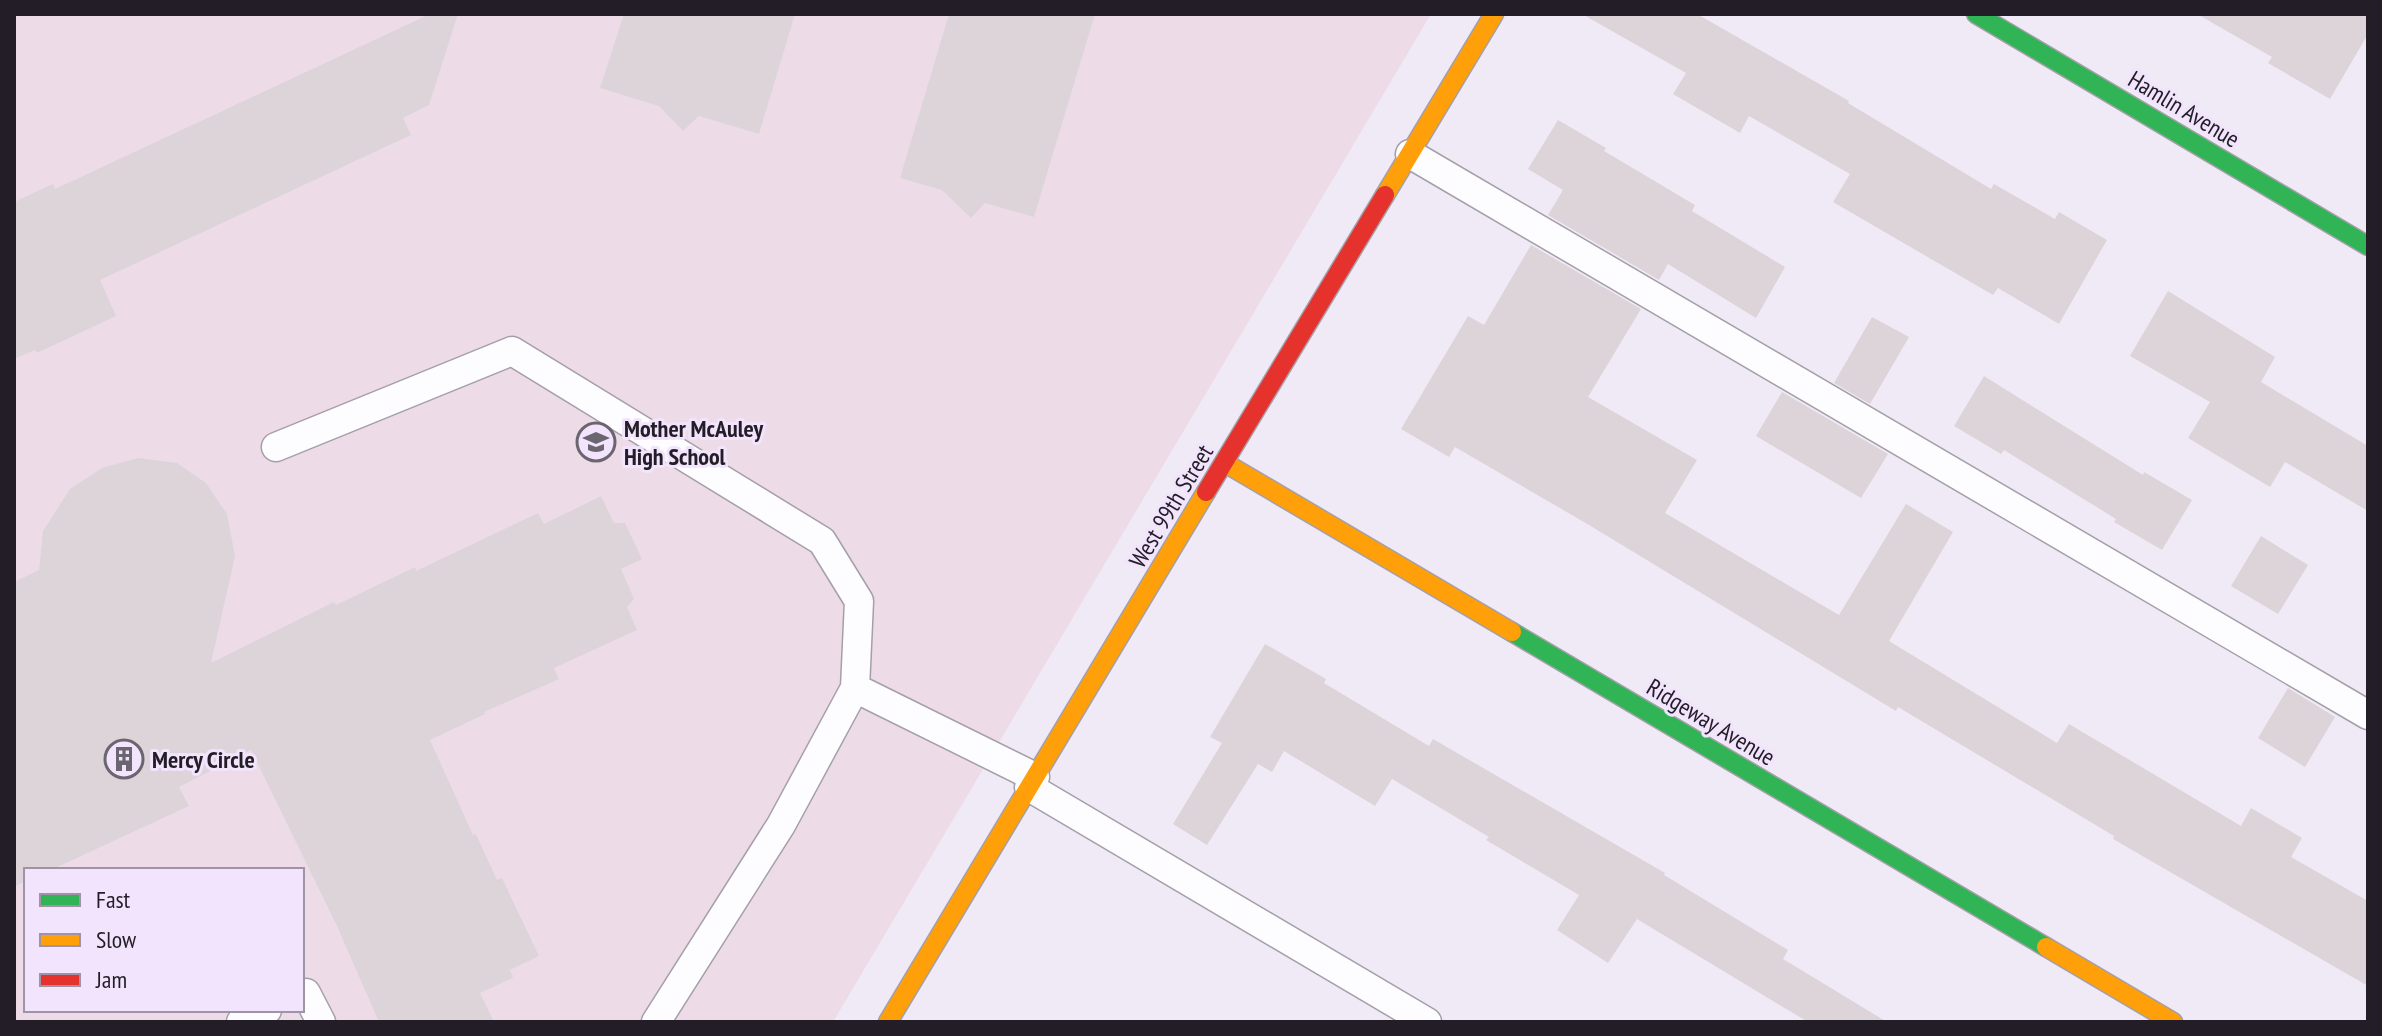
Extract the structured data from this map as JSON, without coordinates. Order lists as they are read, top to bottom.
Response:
{
  "streets": {
    "street": ["Hamlin Avenue", "West 99th Street", "Ridgeway Avenue"]
  },
  "crossings": [
    ["West 99th Street", "Ridgeway Avenue"]
  ],
  "places": {
    "school or university": ["Mother McAuley High School"],
    "building": ["Mercy Circle"]
  },
  "legend": ["Fast", "Slow", "Jam"]
}
